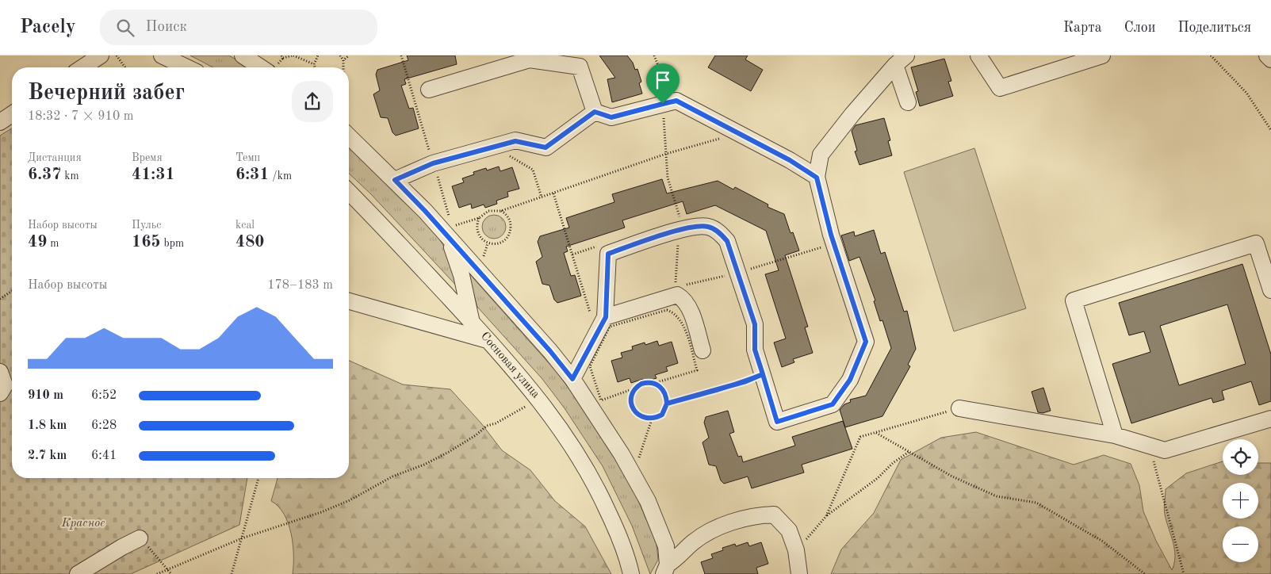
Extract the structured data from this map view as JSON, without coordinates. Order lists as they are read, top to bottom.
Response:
{
  "streets": {
    "street": ["Сосновая улица"]
  },
  "parks": ["Красное"],
  "page": {
    "header": "Pacely",
    "search": "Поиск",
    "nav": ["Карта", "Слои", "Поделиться"],
    "heading": ["Вечерний забег", "18:32 · 7 × 910 m"],
    "stats": [
      ["Дистанция", "6.37 km"],
      ["Время", "41:31"],
      ["Темп", "6:31 /km"],
      ["Набор высоты", "49 m"],
      ["Пульс", "165 bpm"],
      ["kcal", "480"]
    ],
    "chart": ["Набор высоты", "178–183 m"],
    "list": [
      {
        "name": "910 m",
        "note": "6:52"
      },
      {
        "name": "1.8 km",
        "note": "6:28"
      },
      {
        "name": "2.7 km",
        "note": "6:41"
      }
    ],
    "map_buttons": ["+", "−"]
  }
}
